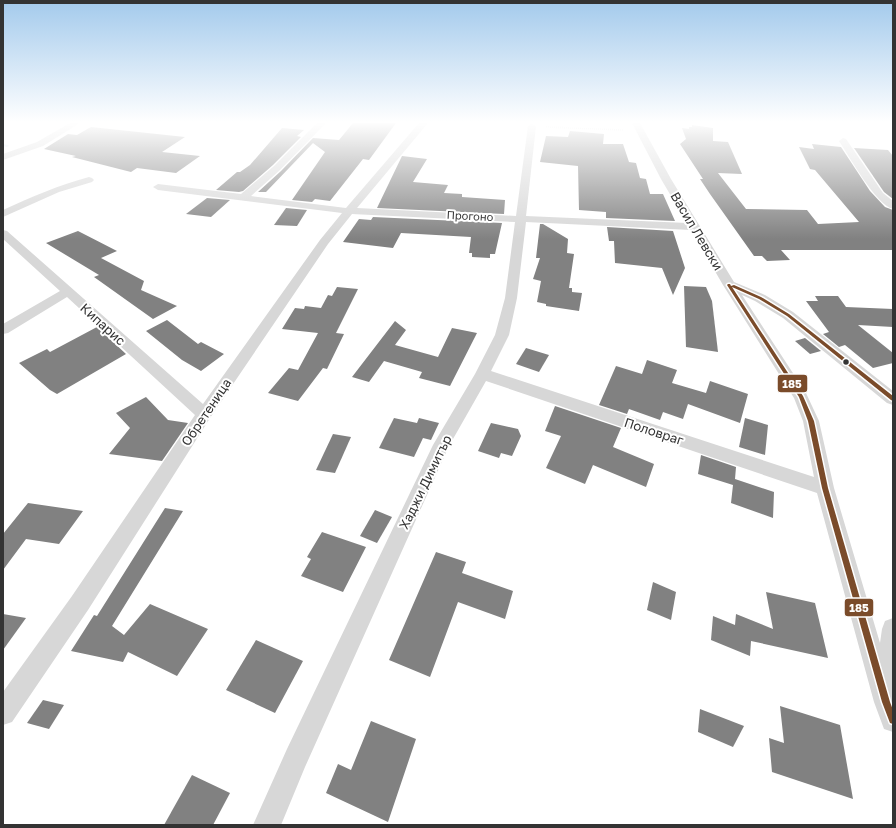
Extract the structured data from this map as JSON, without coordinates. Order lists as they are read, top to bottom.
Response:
{
  "streets": {
    "street": [
      "Прогоно",
      "Васил Левски",
      "Кипарис",
      "Обретеница",
      "Половраг",
      "Хаджи Димитър"
    ]
  },
  "crossings": [
    ["Прогоно", "Васил Левски"],
    ["Прогоно", "Обретеница"],
    ["Прогоно", "Хаджи Димитър"],
    ["Васил Левски", "Половраг"],
    ["Кипарис", "Обретеница"],
    ["Половраг", "Хаджи Димитър"]
  ],
  "lines": ["transit line 185"]
}
